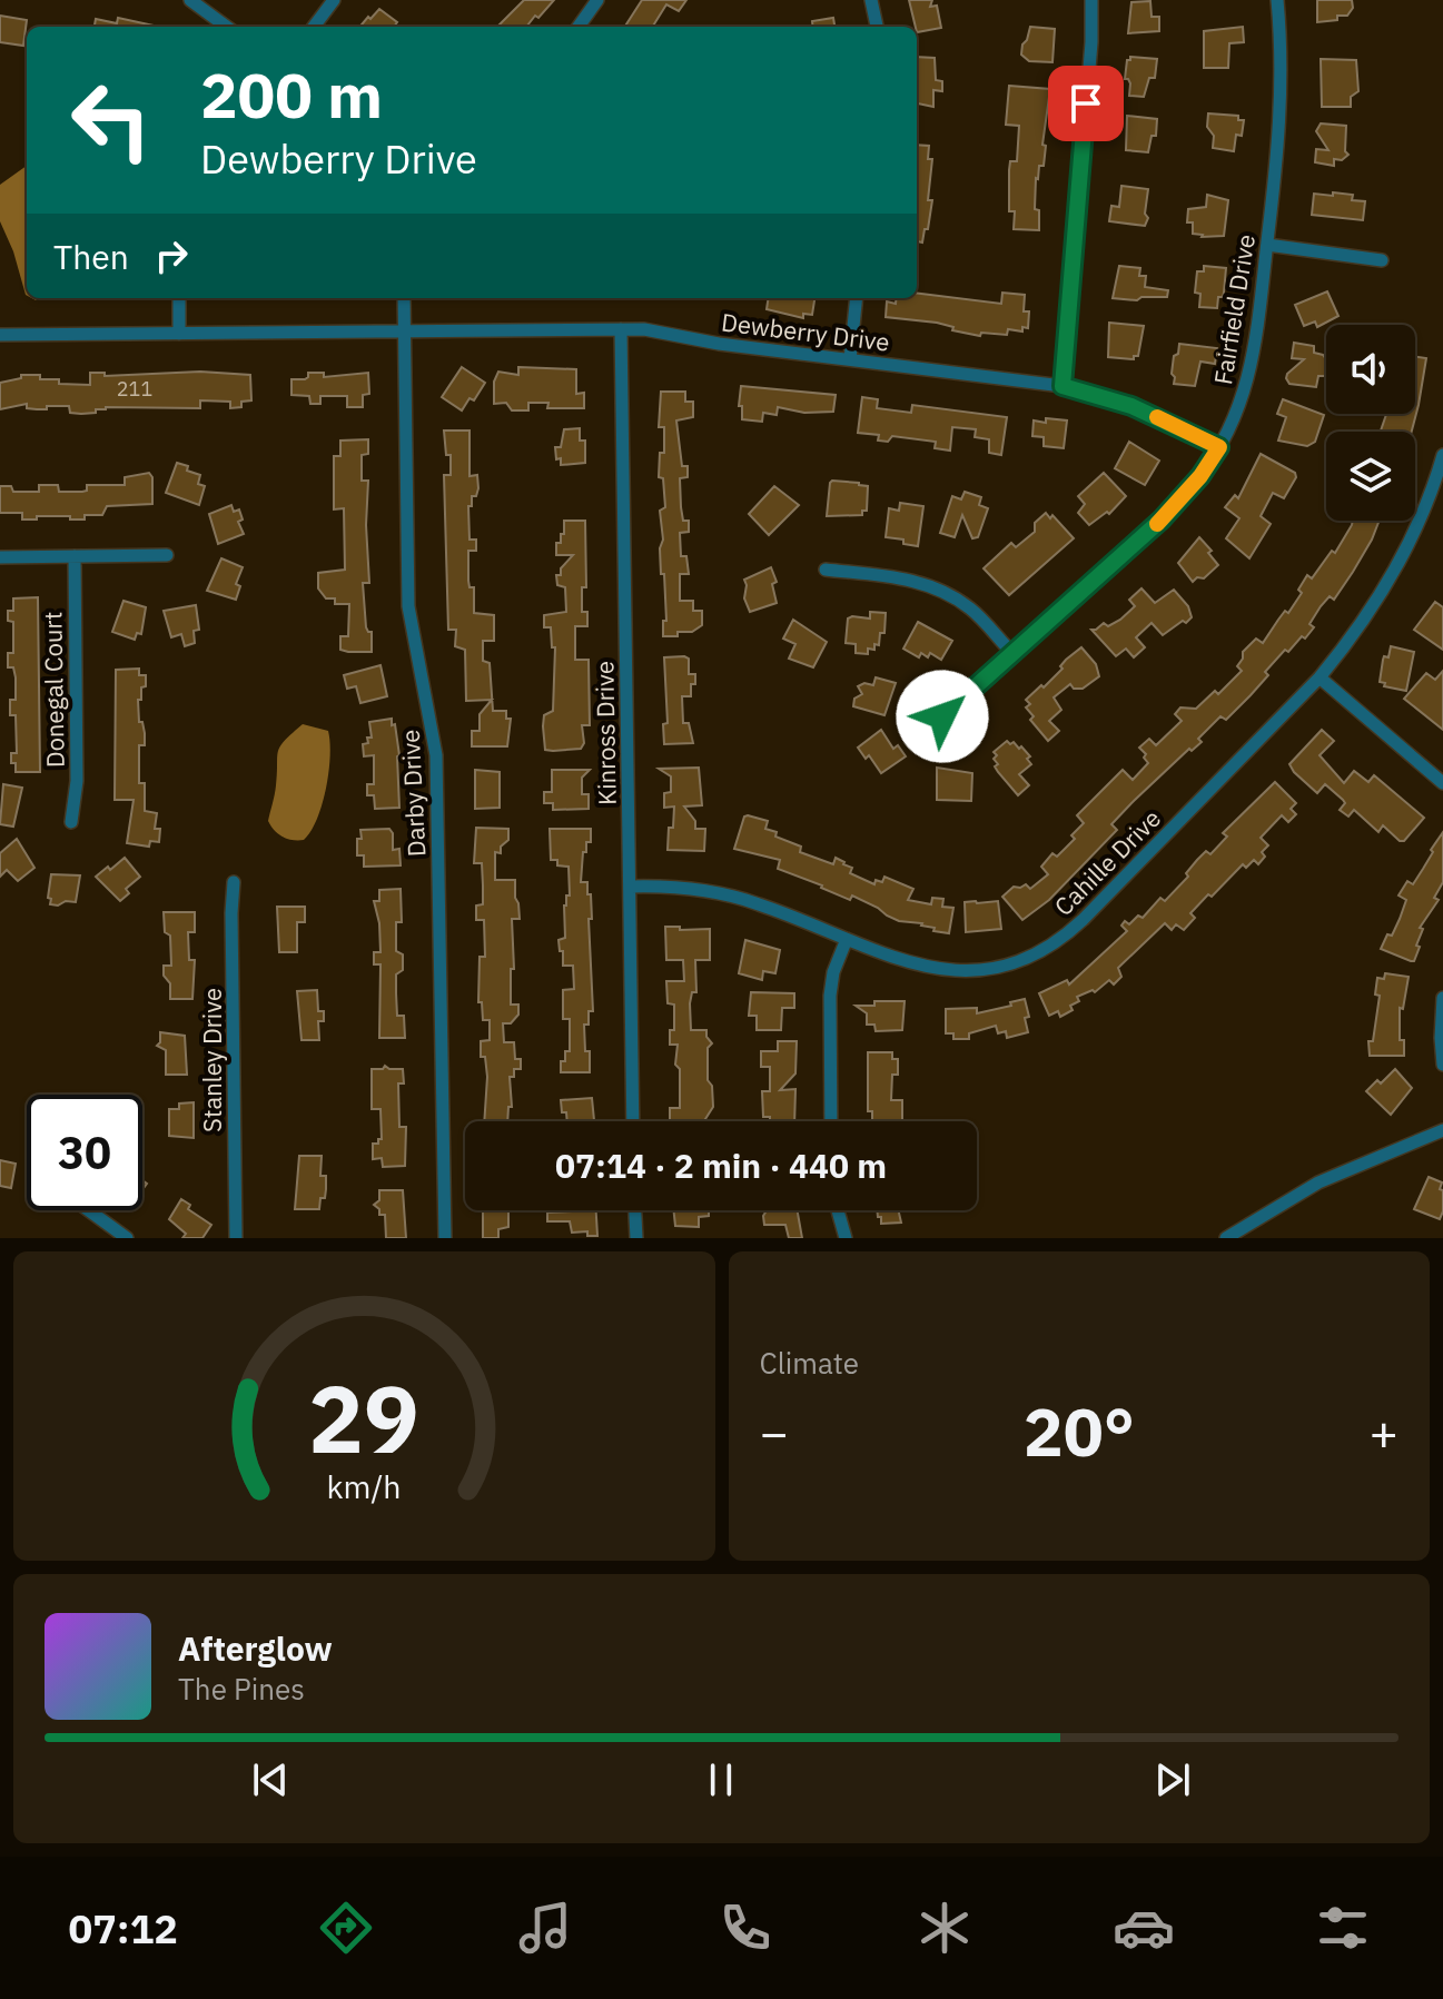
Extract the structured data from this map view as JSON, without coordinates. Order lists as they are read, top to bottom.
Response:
{
  "streets": {
    "street": [
      "Fairfield Drive",
      "Dewberry Drive",
      "Donegal Court",
      "Kinross Drive",
      "Darby Drive",
      "Cahille Drive",
      "Stanley Drive"
    ]
  },
  "crossings": [
    ["Fairfield Drive", "Dewberry Drive"],
    ["Dewberry Drive", "Kinross Drive"],
    ["Dewberry Drive", "Darby Drive"],
    ["Kinross Drive", "Cahille Drive"]
  ],
  "house_numbers": ["211"],
  "page": {
    "turn": ["200 m", "Dewberry Drive"],
    "then": "Then",
    "limit": "30",
    "trip": "07:14 · 2 min · 440 m",
    "tile": "Climate",
    "heat": ["−", "20°", "+"],
    "song": ["Afterglow", "The Pines"],
    "tabs": "07:12",
    "gauge": ["29", "km/h"]
  }
}
